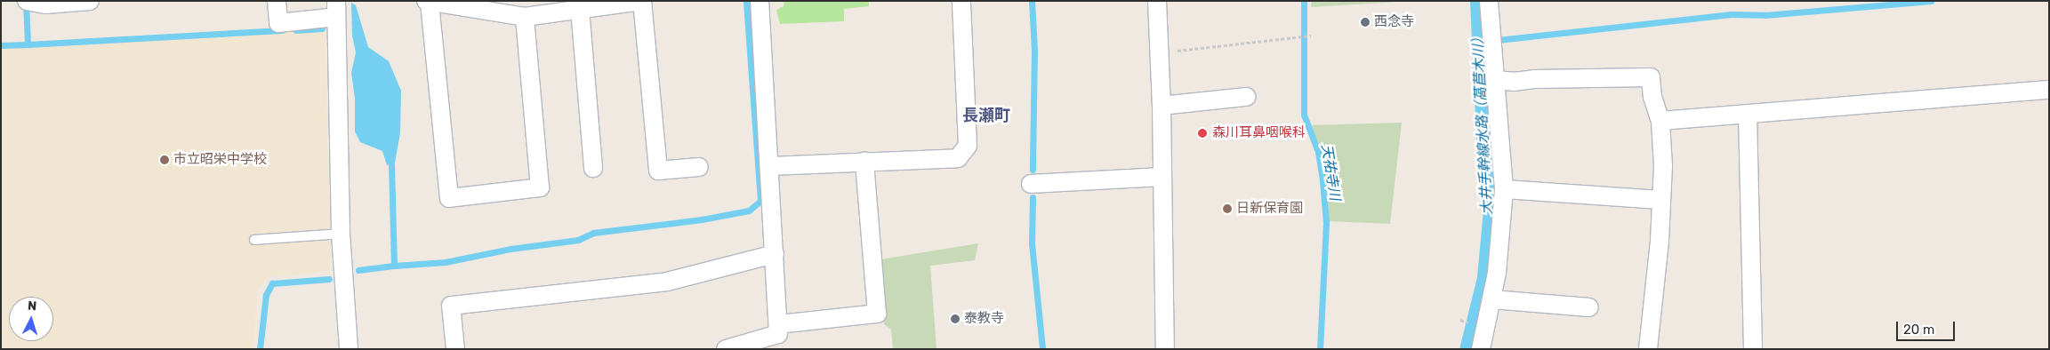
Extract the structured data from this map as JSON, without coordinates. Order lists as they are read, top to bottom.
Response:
{
  "districts": ["長瀬町"],
  "water": ["大井手幹線水路（萵苣木川）", "天祐寺川"],
  "places": [
    "西念寺",
    "森川耳鼻咽喉科",
    "市立昭栄中学校",
    "日新保育園",
    "泰教寺"
  ],
  "scale_bar": "20 m",
  "north": "top"
}
